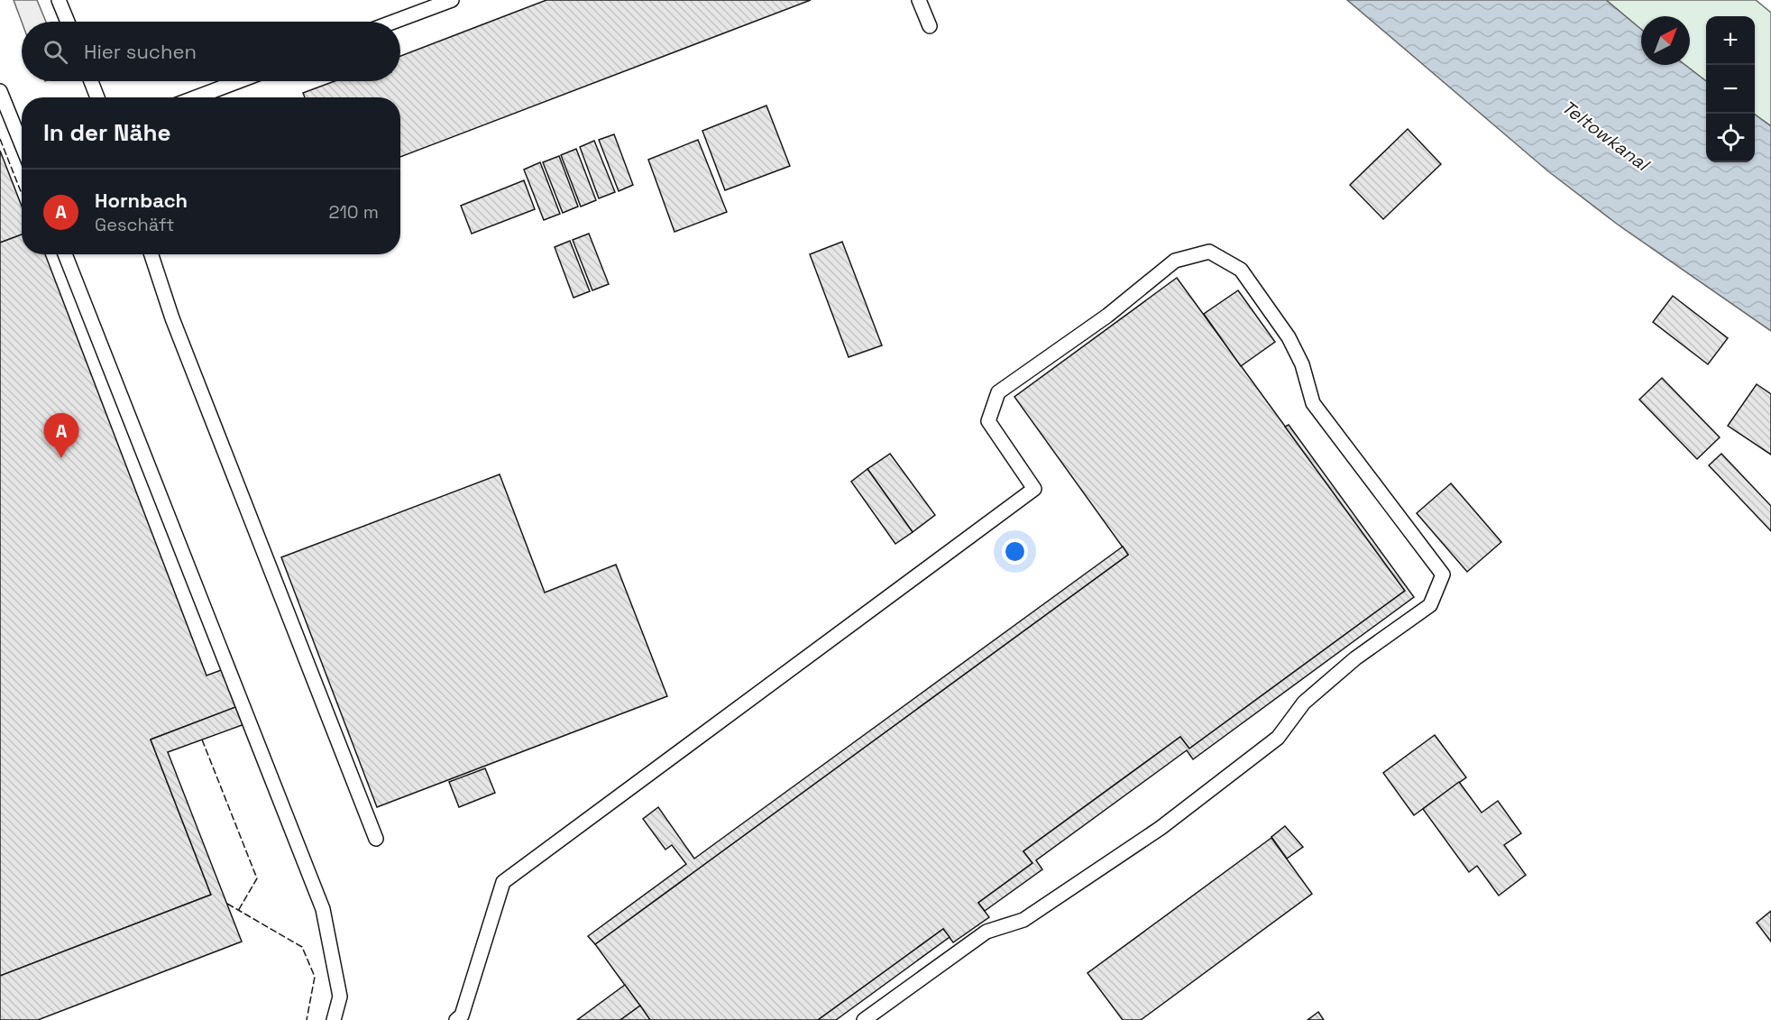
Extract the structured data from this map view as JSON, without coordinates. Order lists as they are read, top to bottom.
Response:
{
  "water": ["Teltowkanal"],
  "north": "top right",
  "page": {
    "map_buttons": ["+", "−"],
    "search": "Hier suchen",
    "heading": "In der Nähe",
    "list": [
      {
        "mark": "A",
        "name": "Hornbach",
        "note": "Geschäft",
        "value": "210 m"
      }
    ],
    "pins": "A"
  }
}
